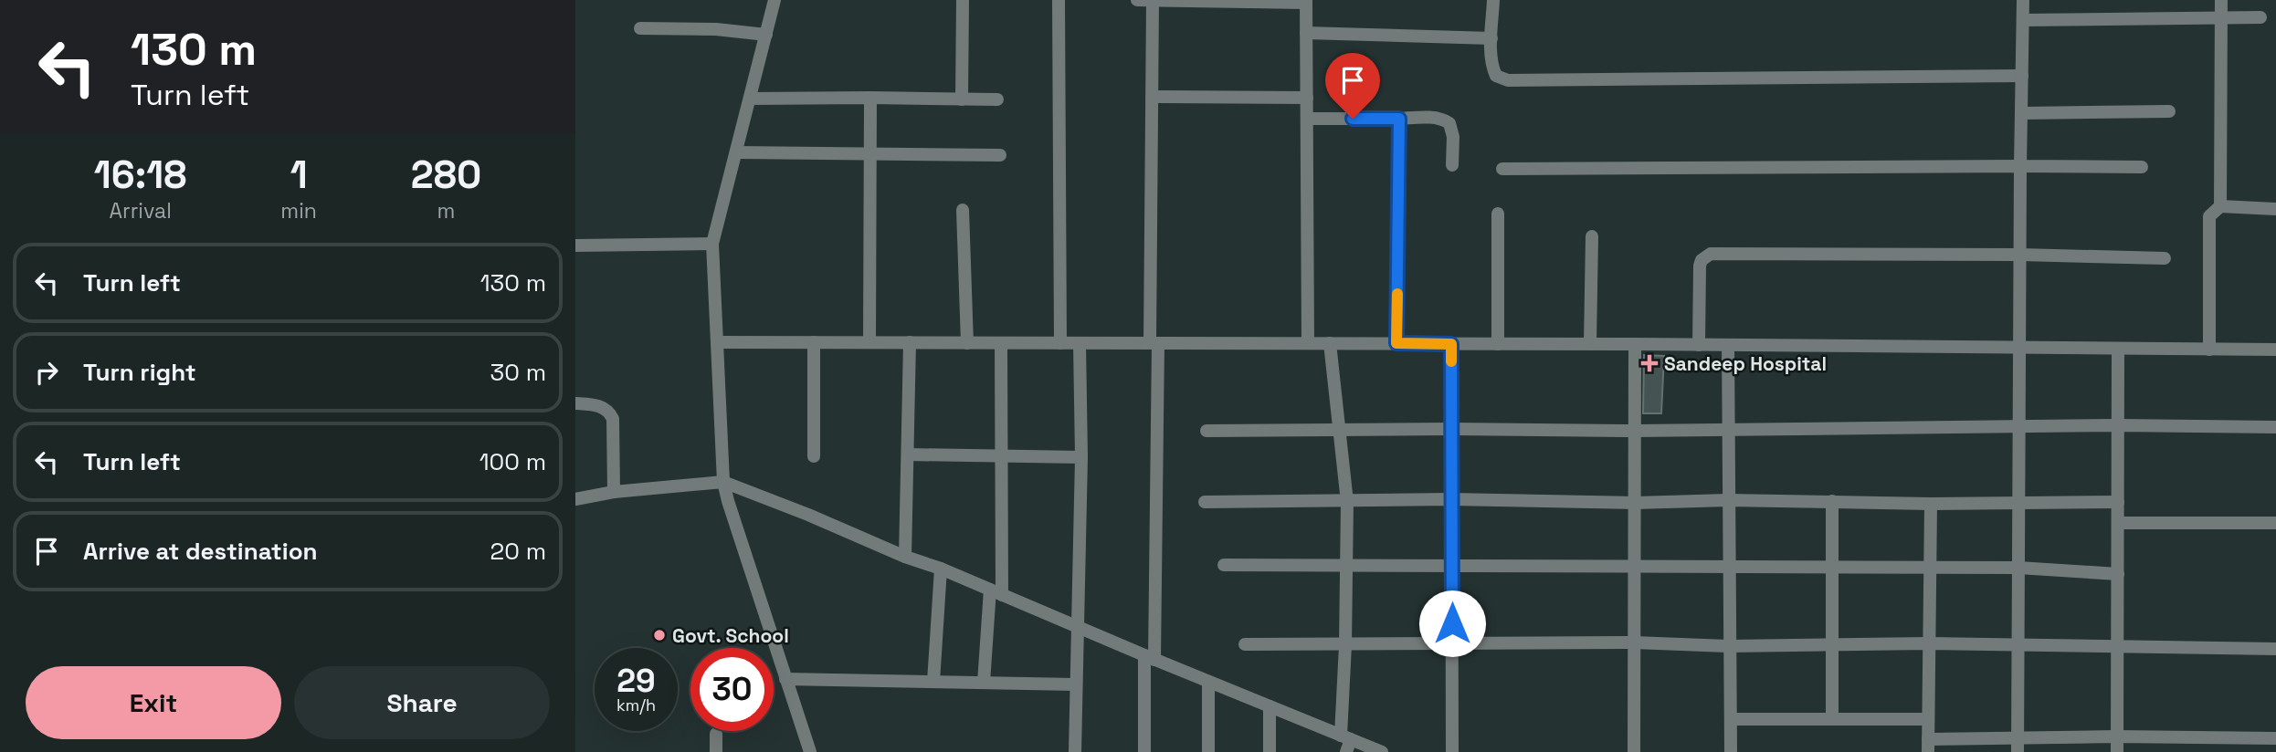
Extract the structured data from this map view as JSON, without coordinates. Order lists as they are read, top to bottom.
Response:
{
  "places": {
    "health": ["Sandeep Hospital"],
    "other": ["Govt. School"]
  },
  "page": {
    "turn": ["130 m", "Turn left"],
    "eta": [
      "16:18",
      "Arrival",
      "1",
      "min",
      "280",
      "m"
    ],
    "list": [
      {
        "name": "Turn left",
        "value": "130 m"
      },
      {
        "name": "Turn right",
        "value": "30 m"
      },
      {
        "name": "Turn left",
        "value": "100 m"
      },
      {
        "name": "Arrive at destination",
        "value": "20 m"
      }
    ],
    "speed": "29 km/h",
    "limit": "30",
    "buttons": ["Exit", "Share"]
  }
}
